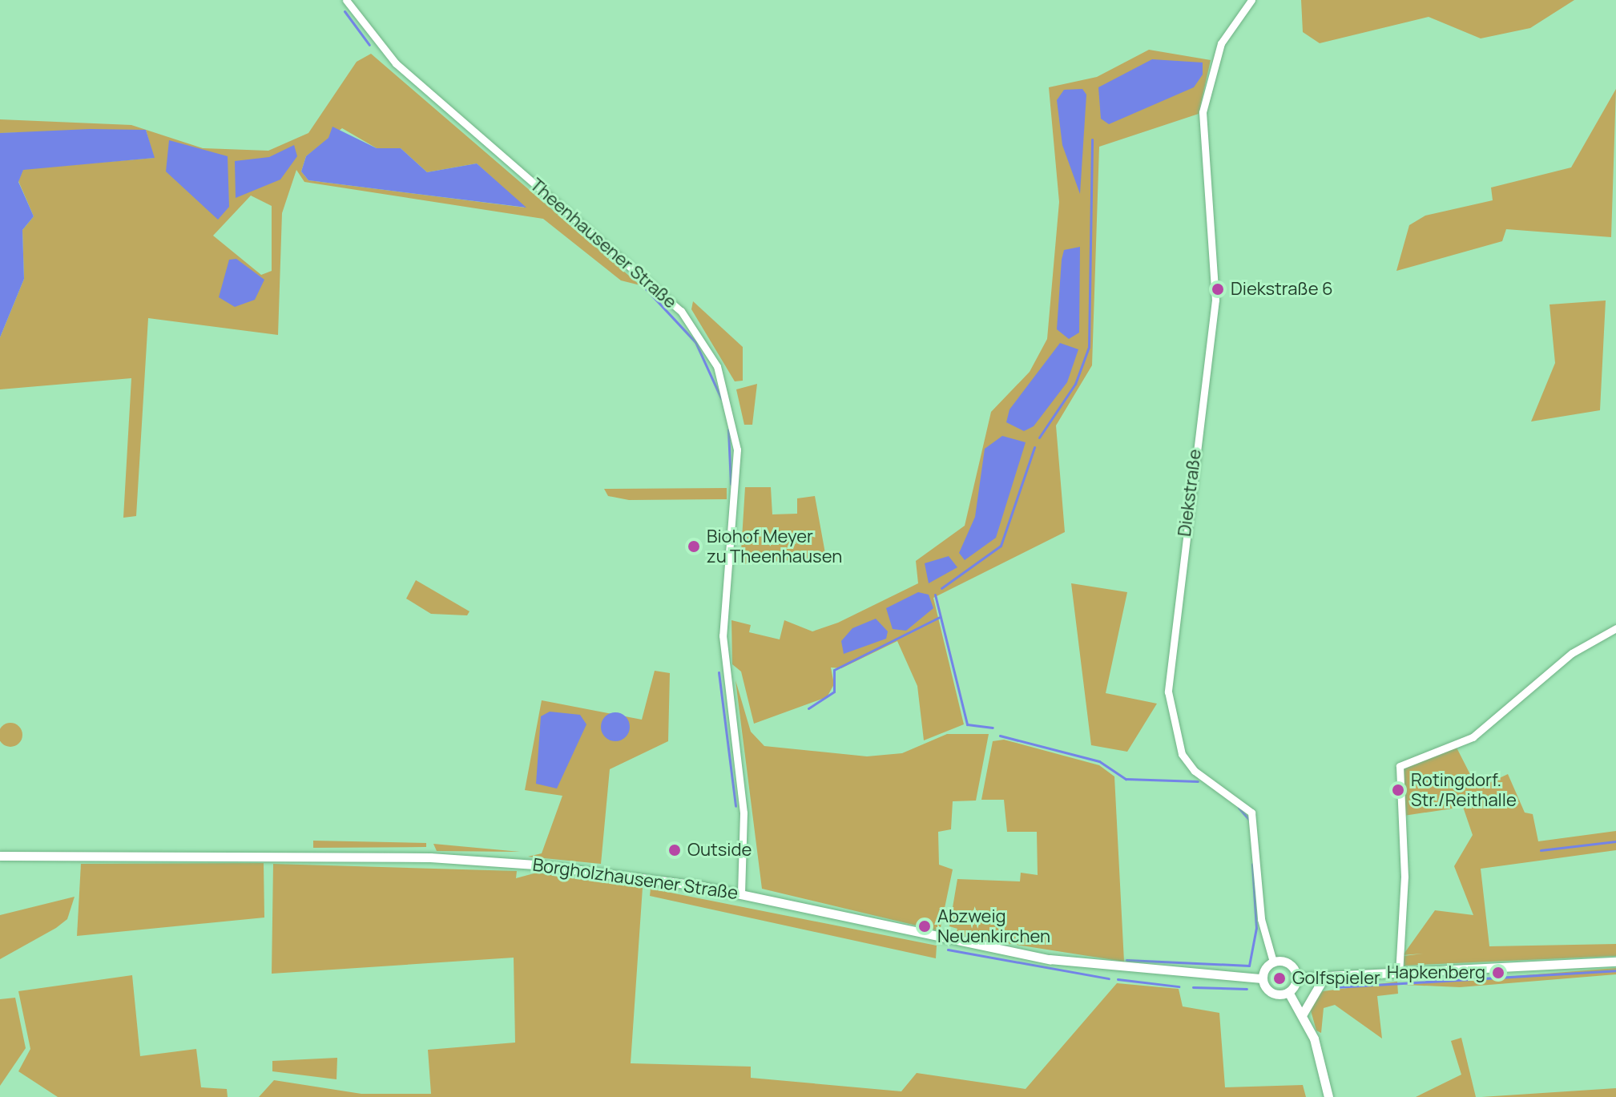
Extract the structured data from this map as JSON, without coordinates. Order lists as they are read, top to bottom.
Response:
{
  "streets": {
    "main road": ["Borgholzhausener Straße"],
    "street": ["Theenhausener Straße", "Diekstraße"]
  },
  "crossings": [
    ["Theenhausener Straße", "Borgholzhausener Straße"],
    ["Diekstraße", "Borgholzhausener Straße"]
  ],
  "places": [
    "Diekstraße 6",
    "Biohof Meyer zu Theenhausen",
    "Rotingdorf. Str./Reithalle",
    "Outside",
    "Abzweig Neuenkirchen",
    "Hapkenberg",
    "Golfspieler"
  ]
}
